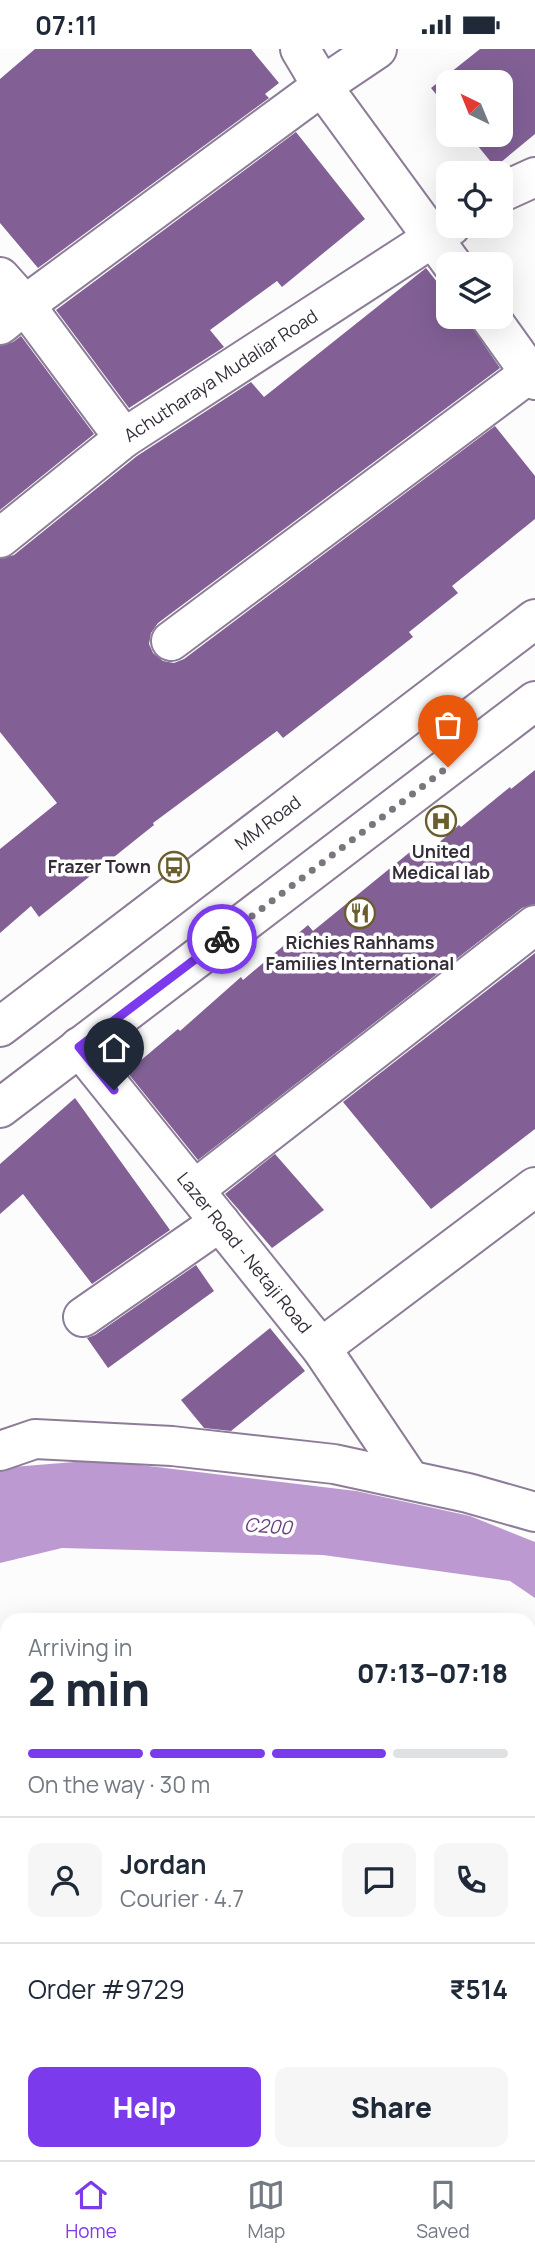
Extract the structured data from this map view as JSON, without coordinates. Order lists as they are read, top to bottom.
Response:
{
  "streets": {
    "street": ["Achutharaya Mudaliar Road", "MM Road", "Lazer Road - Netaji Road"]
  },
  "water": ["C200"],
  "places": {
    "hospital": ["United Medical lab"],
    "bus stop": ["Frazer Town"],
    "restaurant": ["Richies Rahhams Families International"]
  },
  "north": "top left",
  "page": {
    "status": "07:11",
    "heading": ["2 min", "Arriving in", "07:13–07:18"],
    "panel": [
      "Jordan",
      "Courier · 4.7",
      "Order #9729",
      "₹514"
    ],
    "bar": "On the way · 30 m",
    "buttons": ["Help", "Share"],
    "tabs": ["Home", "Map", "Saved"]
  }
}
